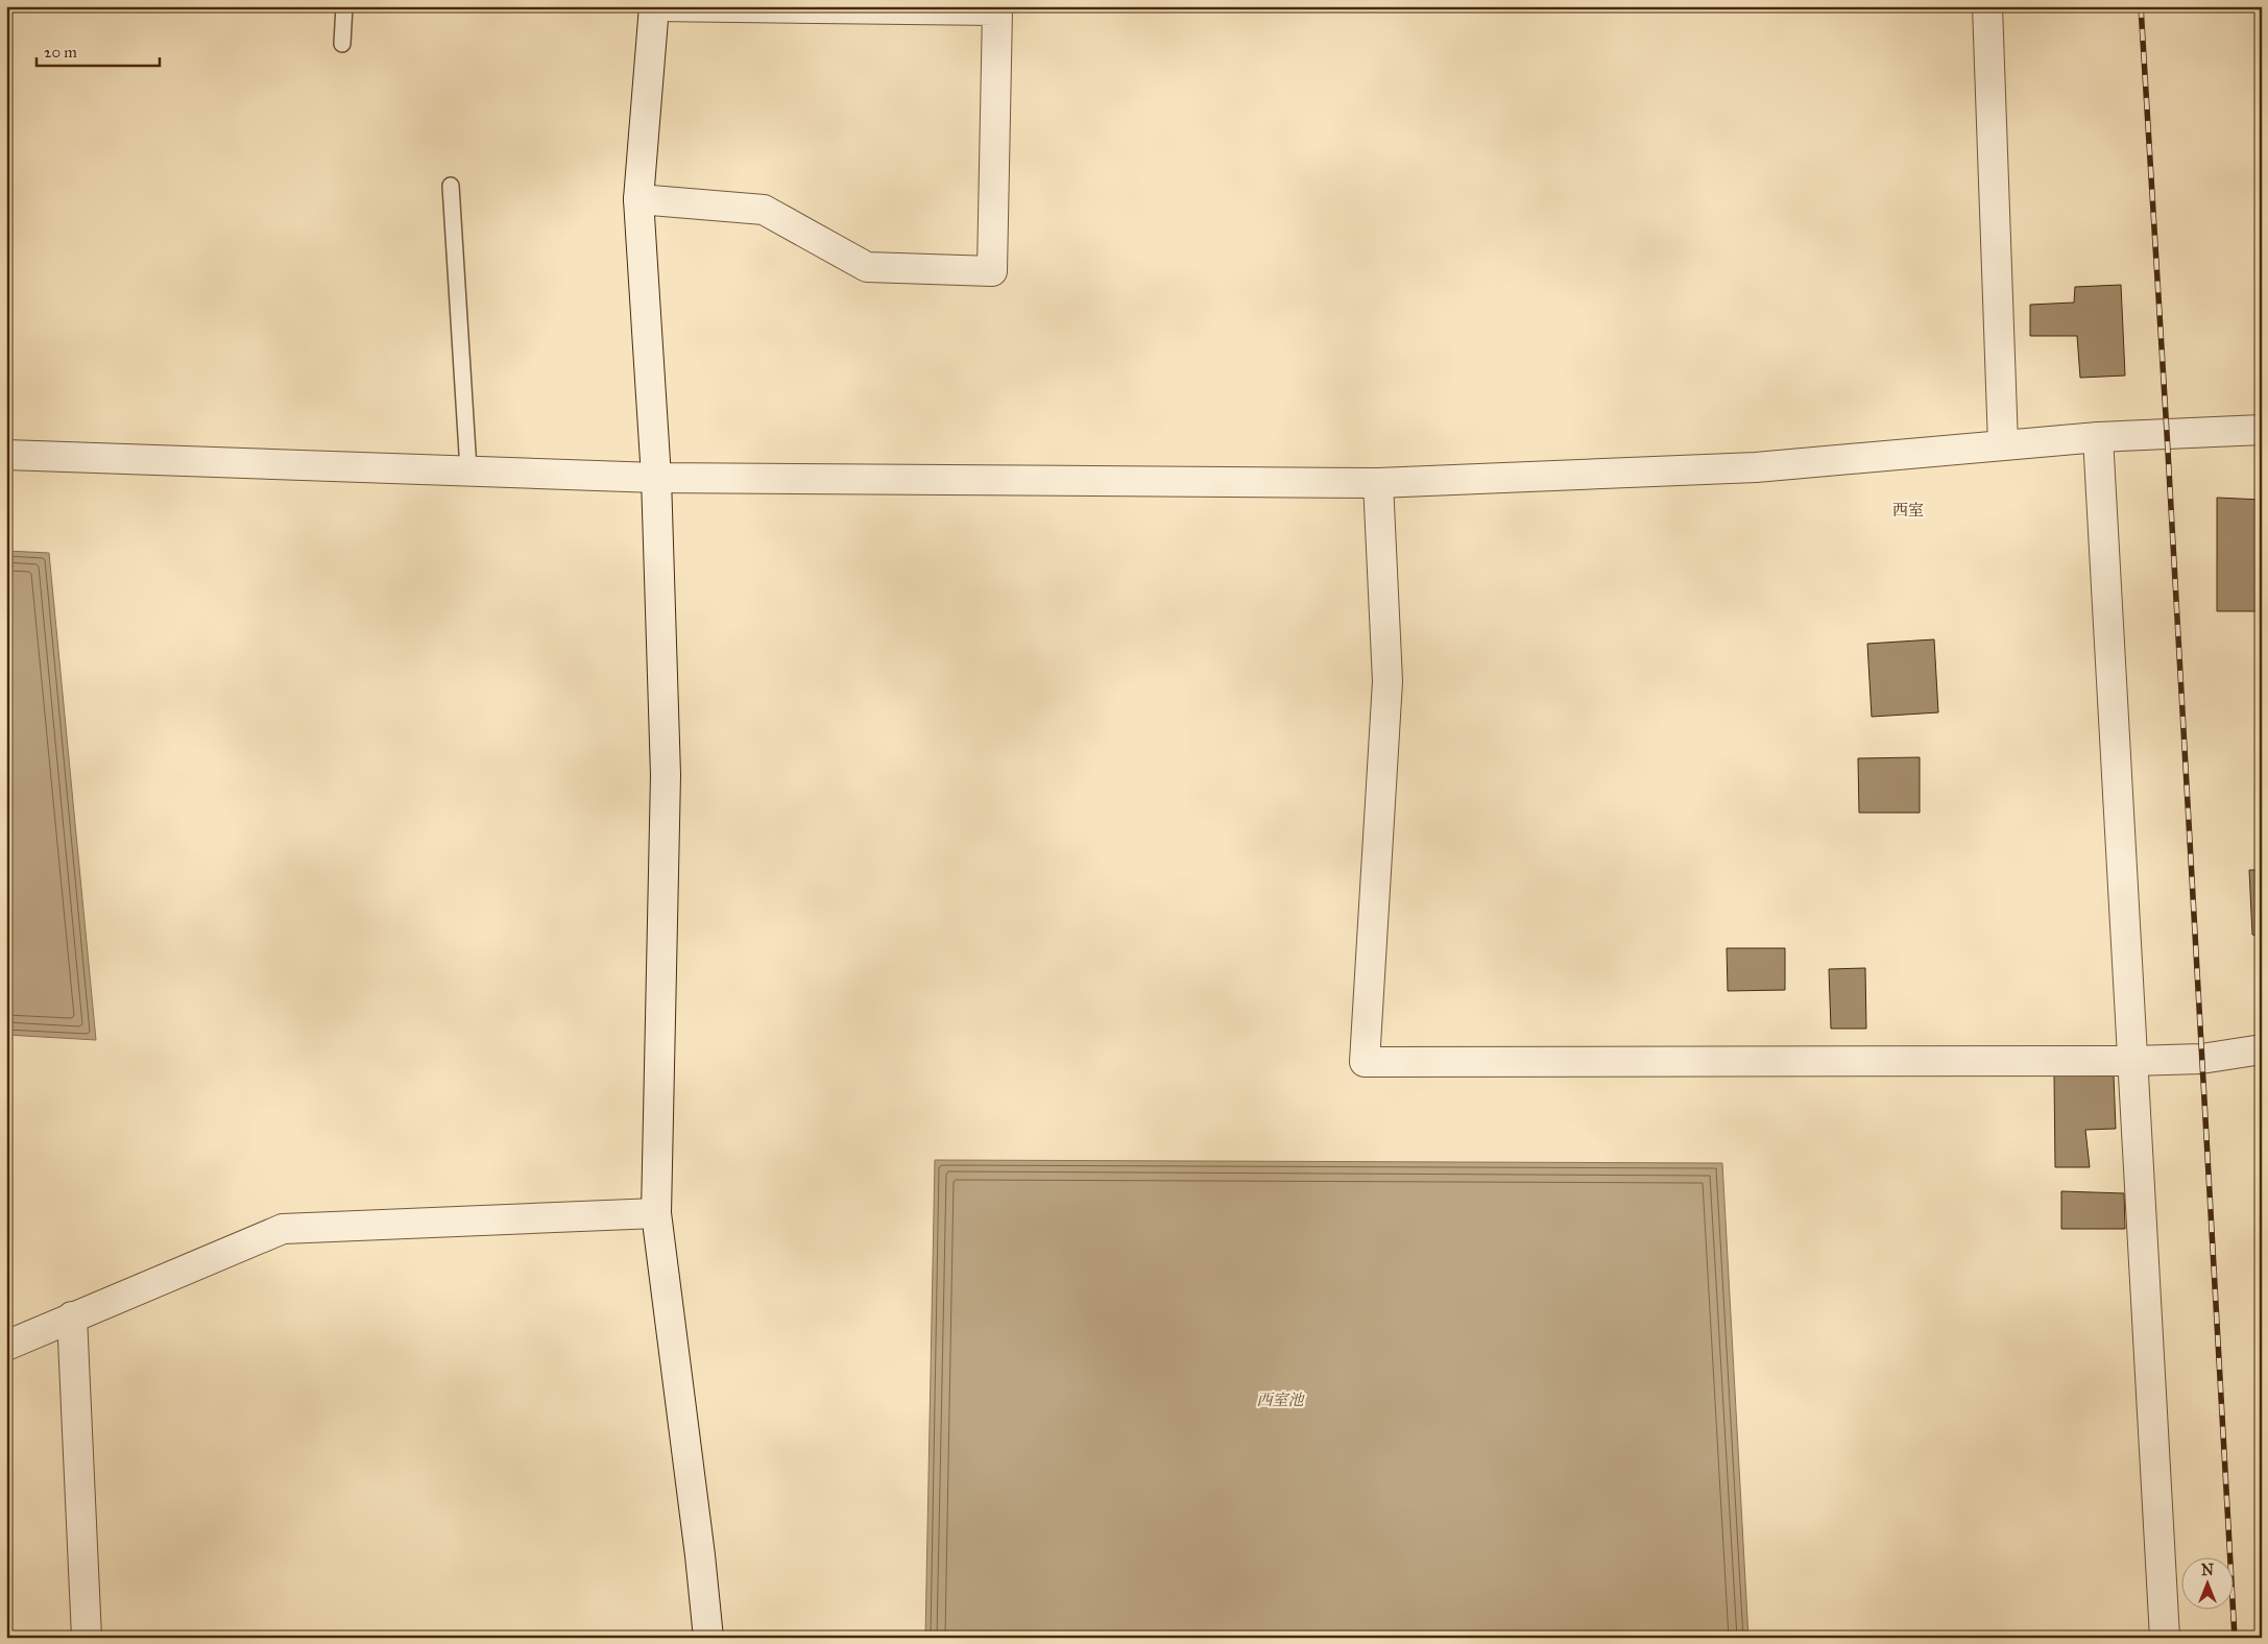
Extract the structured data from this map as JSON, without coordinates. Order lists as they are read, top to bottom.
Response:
{
  "districts": ["西室"],
  "water": ["西室池"],
  "scale_bar": "20 m",
  "north": "top"
}
